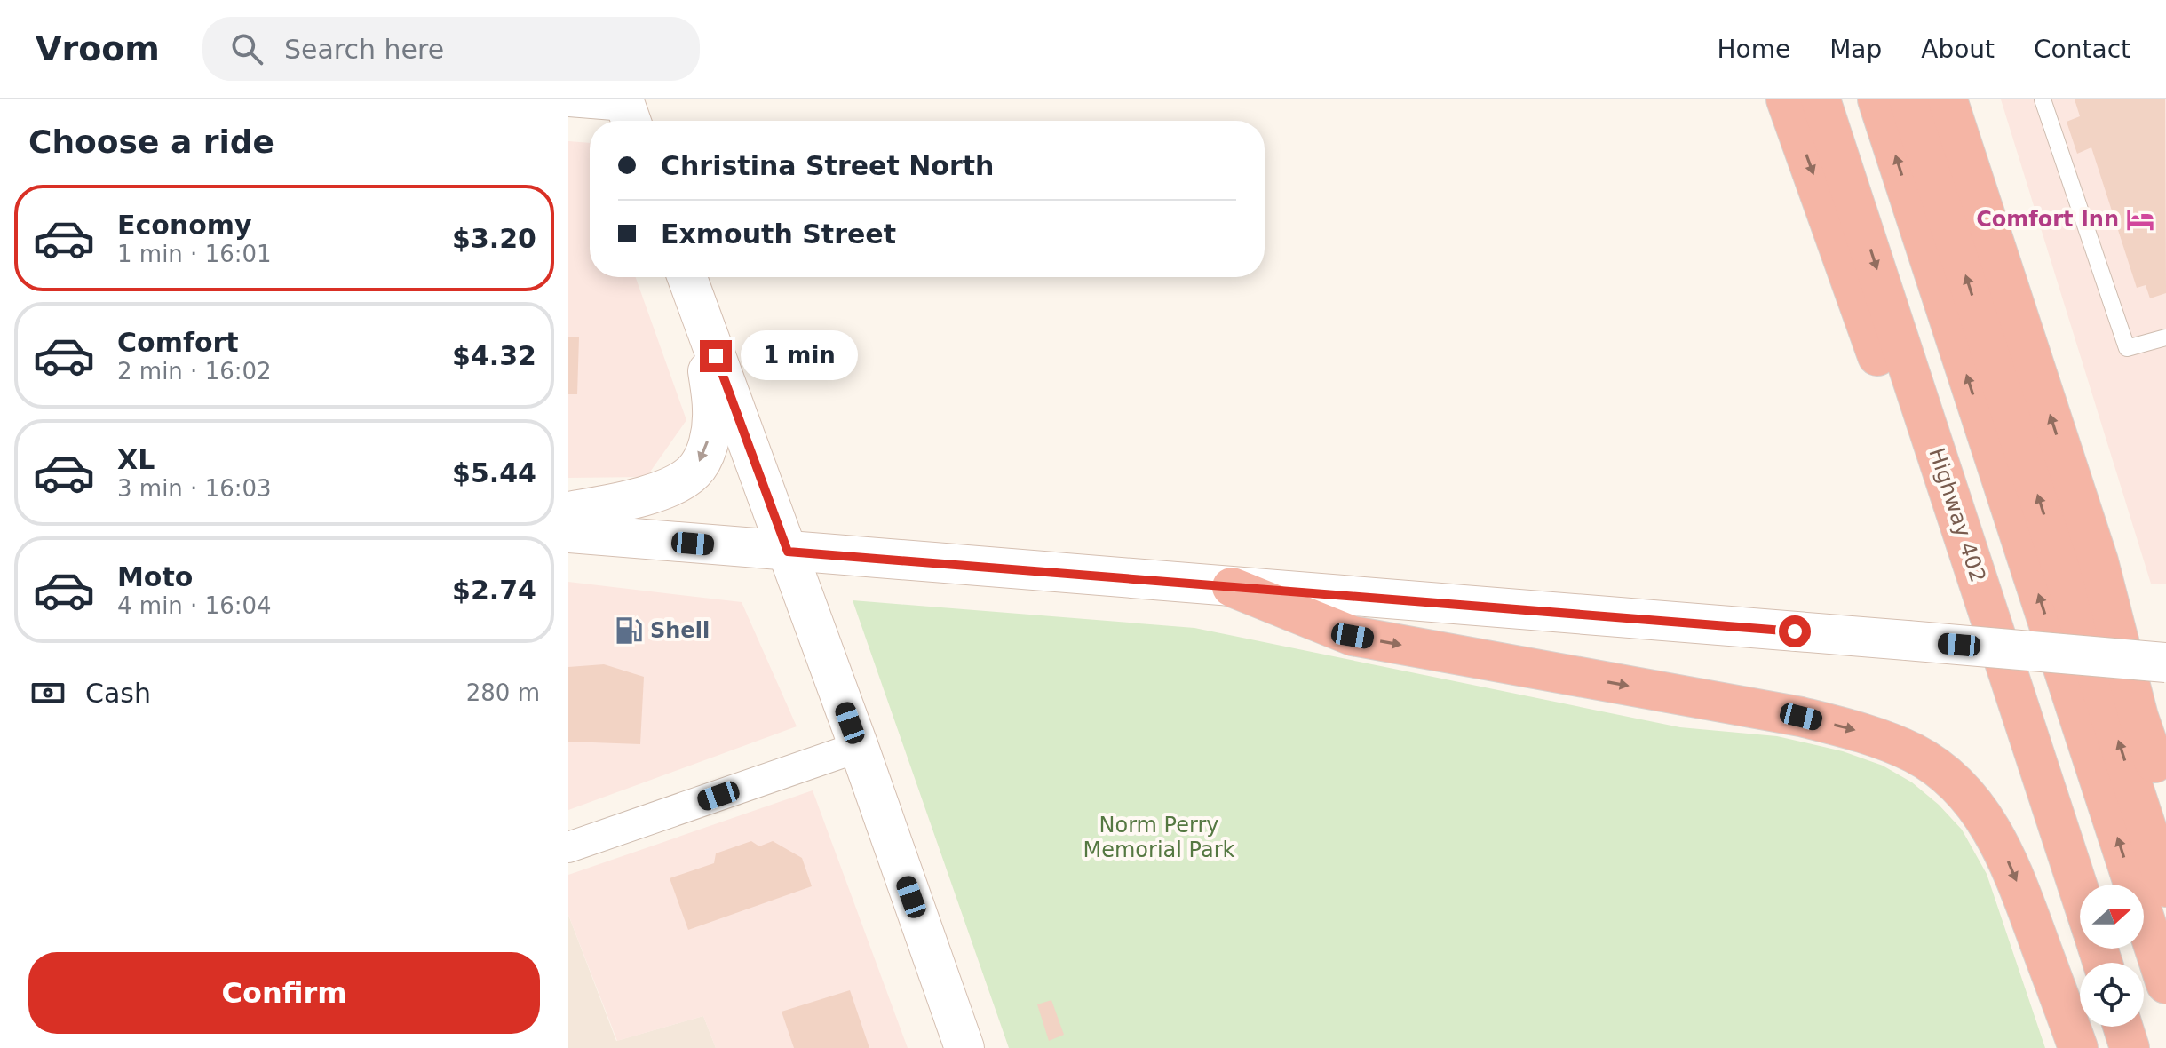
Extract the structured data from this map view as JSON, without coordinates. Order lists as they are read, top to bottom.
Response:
{
  "streets": {
    "highway": ["Highway 402"]
  },
  "parks": ["Norm Perry Memorial Park"],
  "places": {
    "hotel": ["Comfort Inn"],
    "fuel station": ["Shell"]
  },
  "north": "right",
  "page": {
    "header": "Vroom",
    "search": "Search here",
    "nav": [
      "Home",
      "Map",
      "About",
      "Contact"
    ],
    "heading": "Choose a ride",
    "banner": ["Christina Street North", "Exmouth Street"],
    "list": [
      {
        "name": "Economy",
        "note": "1 min · 16:01",
        "value": "$3.20"
      },
      {
        "name": "Comfort",
        "note": "2 min · 16:02",
        "value": "$4.32"
      },
      {
        "name": "XL",
        "note": "3 min · 16:03",
        "value": "$5.44"
      },
      {
        "name": "Moto",
        "note": "4 min · 16:04",
        "value": "$2.74"
      }
    ],
    "bubble": "1 min",
    "pay": ["Cash", "280 m"],
    "buttons": "Confirm"
  }
}
